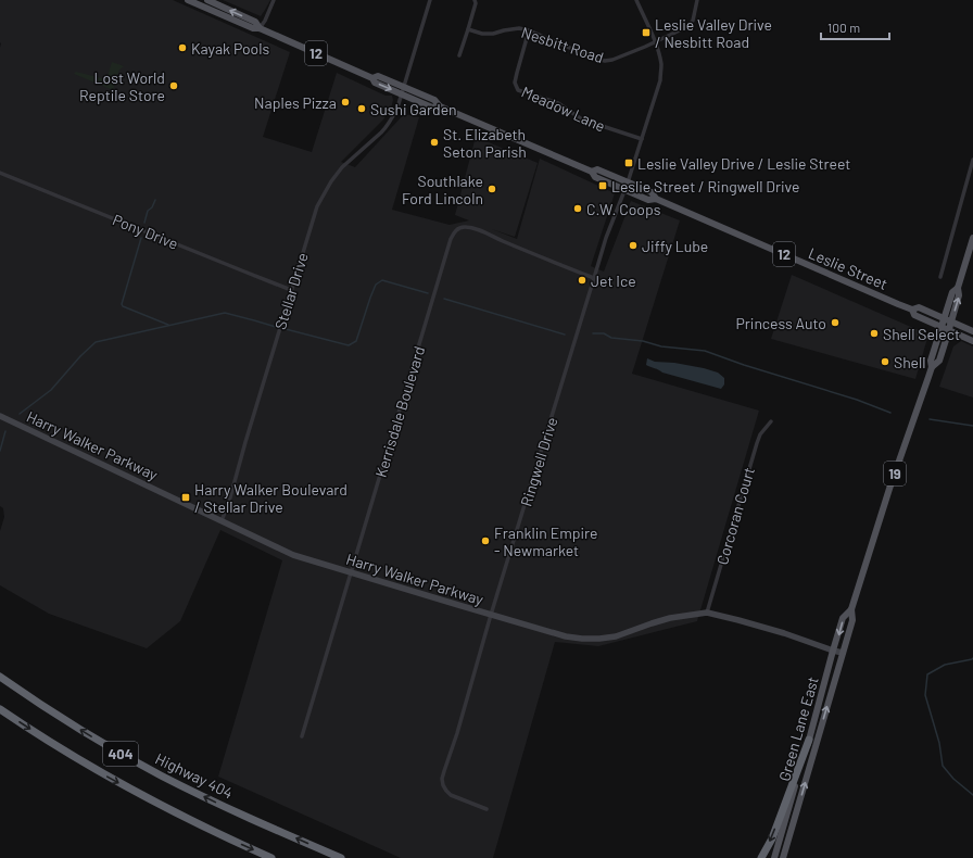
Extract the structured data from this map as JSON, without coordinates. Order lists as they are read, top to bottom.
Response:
{
  "streets": {
    "highway": ["404", "Highway 404"],
    "main road": [
      "12",
      "Leslie Street",
      "19",
      "Green Lane East"
    ],
    "street": [
      "Nesbitt Road",
      "Meadow Lane",
      "Pony Drive",
      "Stellar Drive",
      "Kerrisdale Boulevard",
      "Harry Walker Parkway",
      "Ringwell Drive",
      "Corcoran Court"
    ]
  },
  "crossings": [
    ["Nesbitt Road", "Meadow Lane"],
    ["Nesbitt Road", "Ringwell Drive"],
    ["Meadow Lane", "Ringwell Drive"],
    ["Pony Drive", "Stellar Drive"],
    ["Leslie Street", "Stellar Drive"],
    ["Leslie Street", "Ringwell Drive"],
    ["Leslie Street", "Green Lane East"],
    ["Stellar Drive", "Harry Walker Parkway"],
    ["Kerrisdale Boulevard", "Harry Walker Parkway"],
    ["Kerrisdale Boulevard", "Ringwell Drive"],
    ["Harry Walker Parkway", "Ringwell Drive"],
    ["Harry Walker Parkway", "Corcoran Court"],
    ["Harry Walker Parkway", "Green Lane East"]
  ],
  "places": {
    "transit": [
      "Leslie Valley Drive / Nesbitt Road",
      "Leslie Valley Drive / Leslie Street",
      "Leslie Street / Ringwell Drive",
      "Harry Walker Boulevard / Stellar Drive"
    ],
    "other": [
      "Kayak Pools",
      "Lost World Reptile Store",
      "Naples Pizza",
      "Sushi Garden",
      "St. Elizabeth Seton Parish",
      "Southlake Ford Lincoln",
      "C.W. Coops",
      "Jiffy Lube",
      "Jet Ice",
      "Princess Auto",
      "Shell Select",
      "Shell",
      "Franklin Empire - Newmarket"
    ]
  },
  "scale_bar": "100 m"
}
